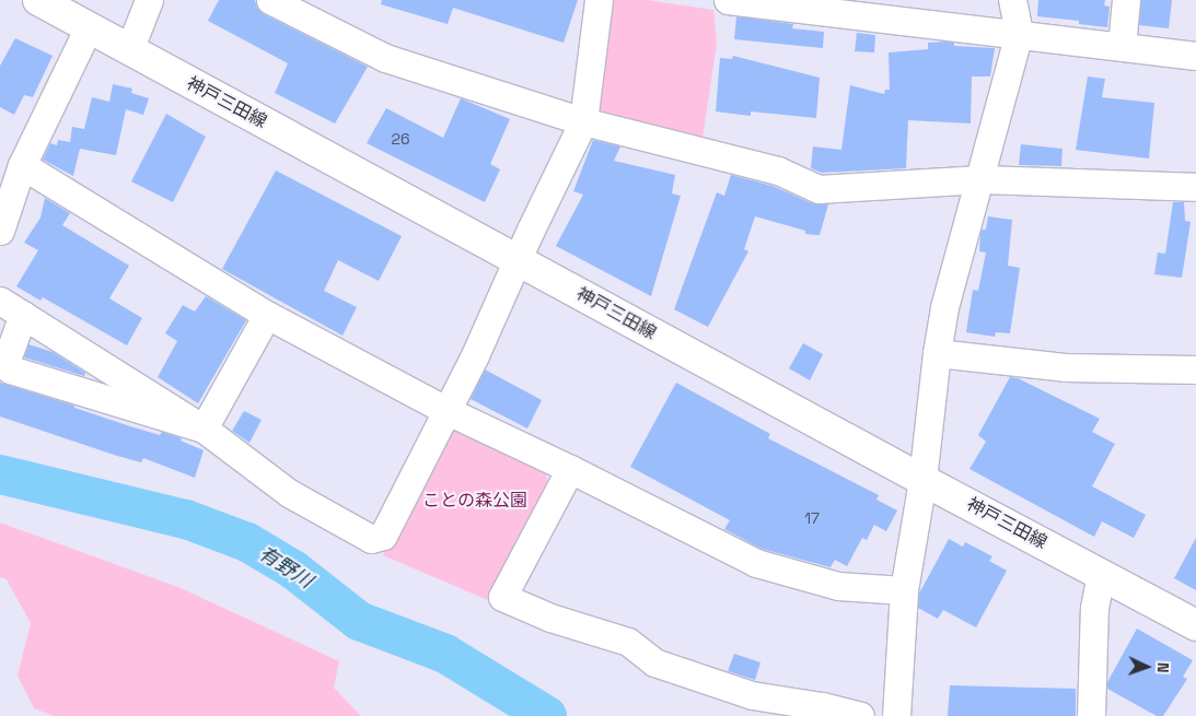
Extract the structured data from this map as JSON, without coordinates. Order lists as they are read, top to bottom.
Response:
{
  "streets": {
    "main road": ["神戸三田線"]
  },
  "water": ["有野川"],
  "parks": ["ことの森公園"],
  "house_numbers": ["26", "17"],
  "north": "right"
}
